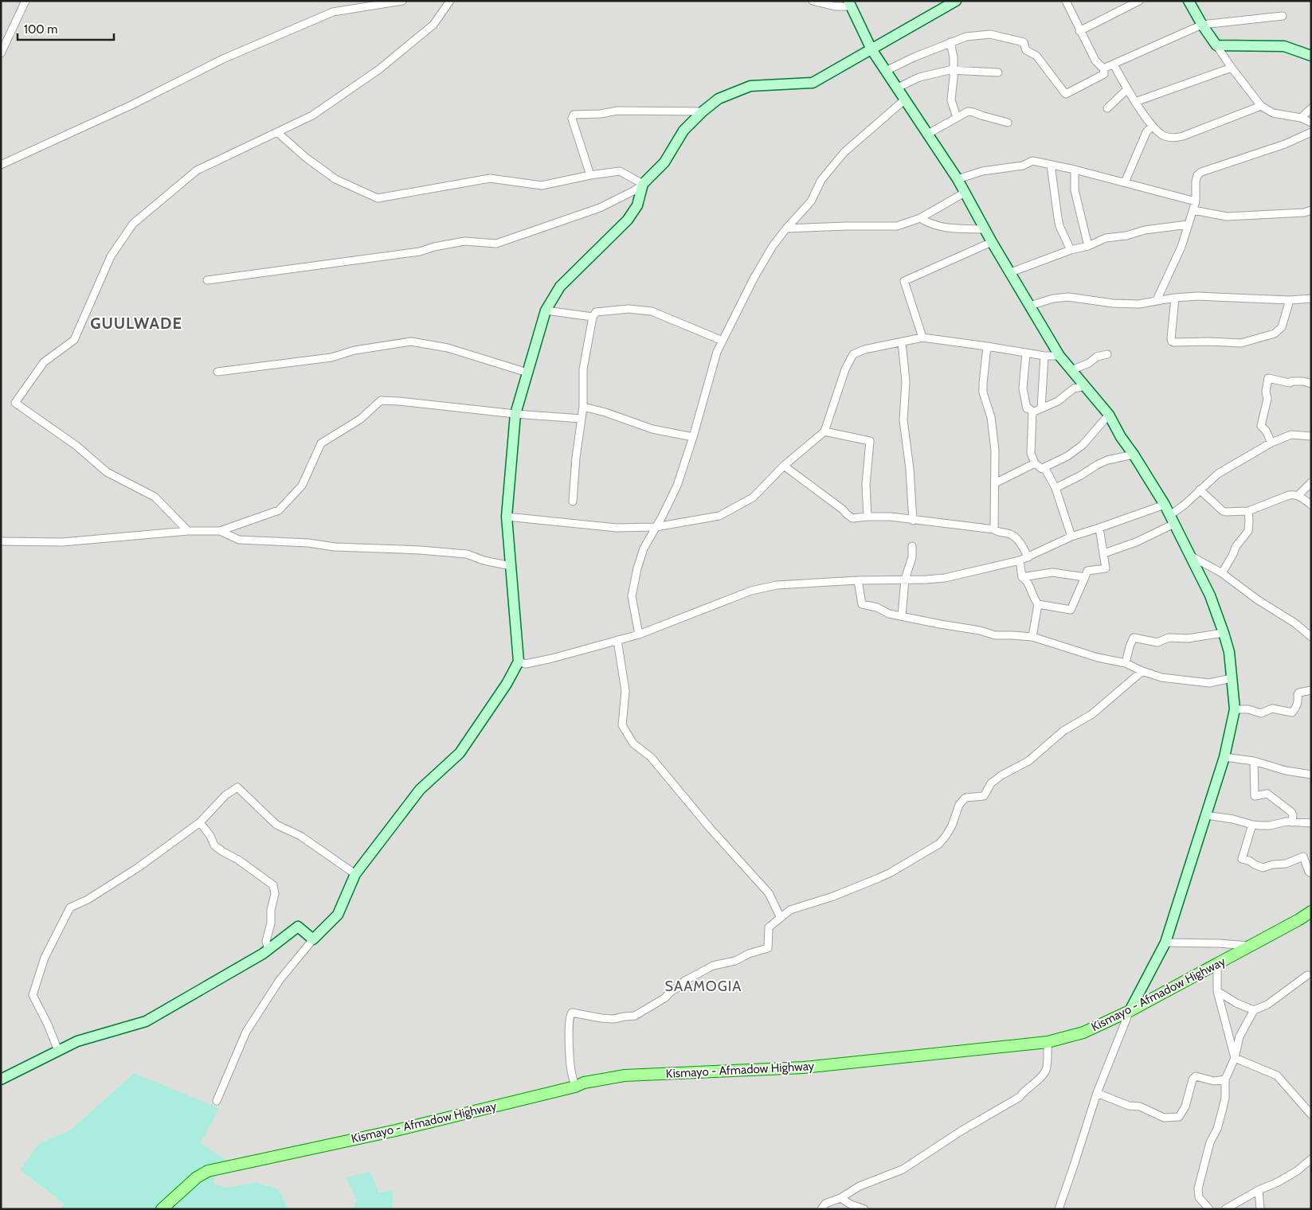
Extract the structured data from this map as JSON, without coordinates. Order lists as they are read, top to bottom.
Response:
{
  "streets": {
    "main road": ["Kismayo - Afmadow Highway"]
  },
  "districts": ["GUULWADE", "SAAMOGIA"],
  "scale_bar": "100 m"
}
